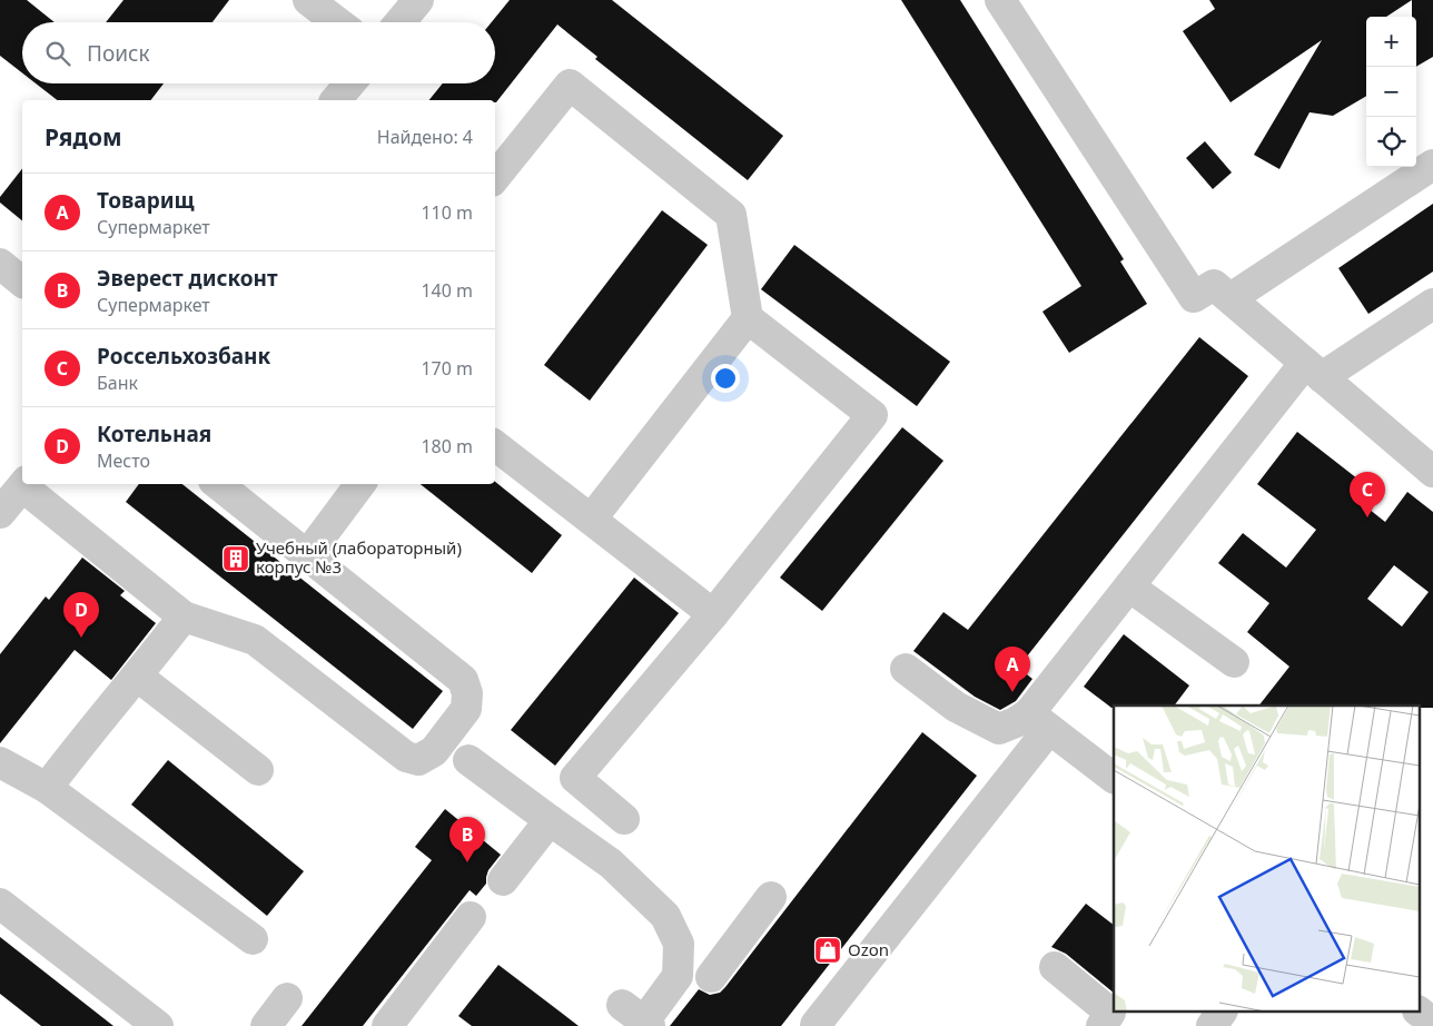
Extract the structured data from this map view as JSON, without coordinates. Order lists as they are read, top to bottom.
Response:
{
  "places": {
    "building": ["Учебный (лабораторный) корпус №3"],
    "shop": ["Ozon"]
  },
  "page": {
    "map_buttons": ["+", "−"],
    "search": "Поиск",
    "heading": ["Рядом", "Найдено: 4"],
    "list": [
      {
        "mark": "A",
        "name": "Товарищ",
        "note": "Супермаркет",
        "value": "110 m"
      },
      {
        "mark": "B",
        "name": "Эверест дисконт",
        "note": "Супермаркет",
        "value": "140 m"
      },
      {
        "mark": "C",
        "name": "Россельхозбанк",
        "note": "Банк",
        "value": "170 m"
      },
      {
        "mark": "D",
        "name": "Котельная",
        "note": "Место",
        "value": "180 m"
      }
    ],
    "pins": [
      "C",
      "D",
      "A",
      "B"
    ]
  }
}
